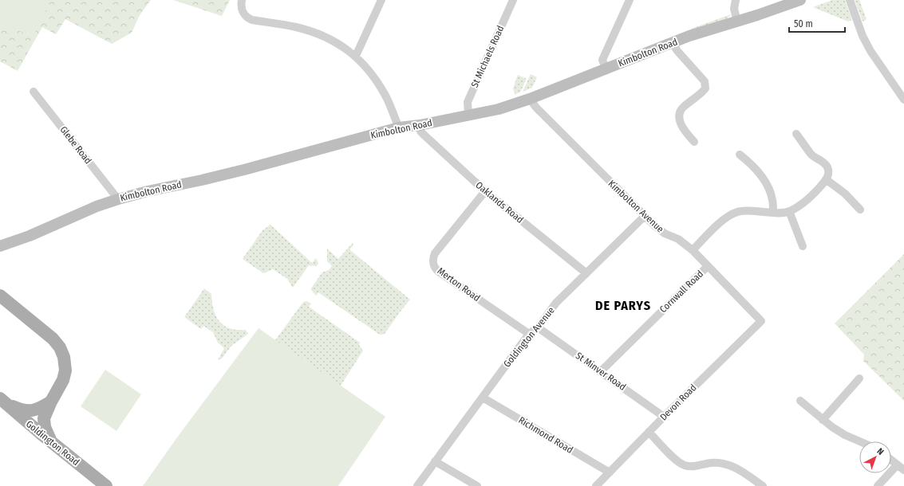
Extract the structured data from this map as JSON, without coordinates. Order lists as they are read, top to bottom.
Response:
{
  "streets": {
    "main road": ["Kimbolton Road", "Goldington Road"],
    "street": [
      "St Michaels Road",
      "Glebe Road",
      "Oaklands Road",
      "Kimbolton Avenue",
      "Merton Road",
      "Cornwall Road",
      "Goldington Avenue",
      "St Minver Road",
      "Devon Road",
      "Richmond Road"
    ]
  },
  "crossings": [
    ["Kimbolton Road", "St Michaels Road"],
    ["Kimbolton Road", "Glebe Road"],
    ["Kimbolton Road", "Oaklands Road"],
    ["Kimbolton Road", "Kimbolton Avenue"],
    ["Oaklands Road", "Merton Road"],
    ["Oaklands Road", "Goldington Avenue"],
    ["Kimbolton Avenue", "Cornwall Road"],
    ["Kimbolton Avenue", "Goldington Avenue"],
    ["Kimbolton Avenue", "Devon Road"],
    ["Merton Road", "Goldington Avenue"],
    ["Cornwall Road", "St Minver Road"],
    ["Goldington Avenue", "St Minver Road"],
    ["Goldington Avenue", "Richmond Road"],
    ["St Minver Road", "Devon Road"],
    ["Devon Road", "Richmond Road"]
  ],
  "districts": ["DE PARYS"],
  "scale_bar": "50 m",
  "north": "top right"
}
